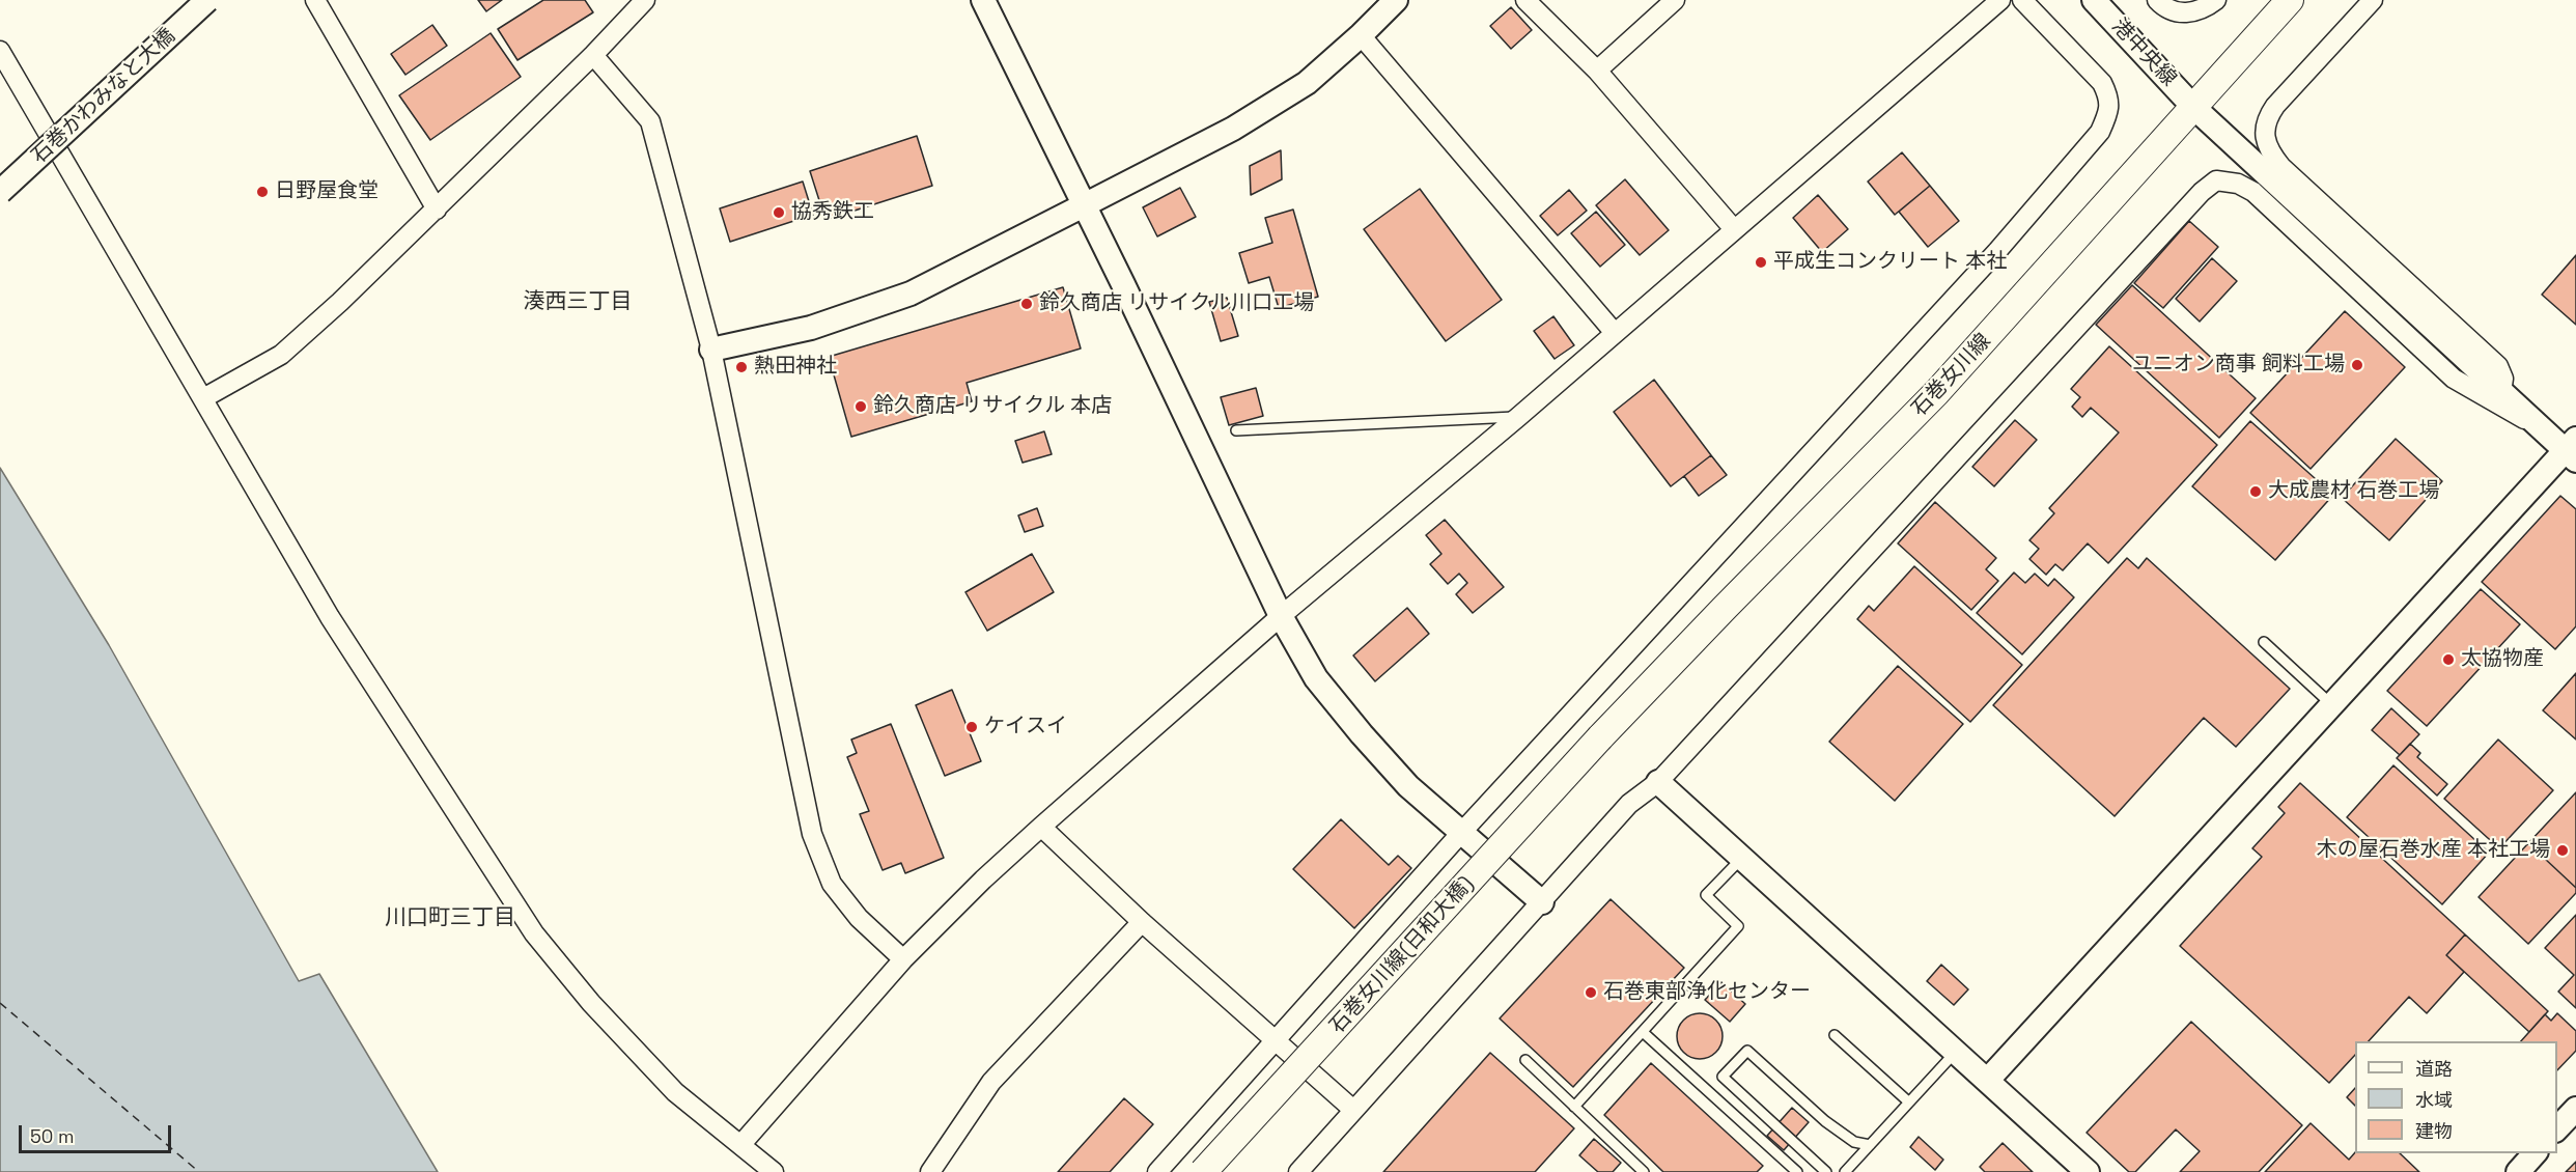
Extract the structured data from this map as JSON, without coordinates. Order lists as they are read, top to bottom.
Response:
{
  "streets": {
    "main road": ["石巻女川線", "石巻女川線(日和大橋)"],
    "street": ["港中央線", "石巻かわみなと大橋"]
  },
  "crossings": [
    ["港中央線", "石巻女川線"],
    ["石巻女川線", "石巻女川線(日和大橋)"]
  ],
  "districts": ["湊西三丁目", "川口町三丁目"],
  "places": [
    "日野屋食堂",
    "協秀鉄工",
    "平成生コンクリート 本社",
    "鈴久商店 リサイクル川口工場",
    "ユニオン商事 飼料工場",
    "熱田神社",
    "鈴久商店 リサイクル 本店",
    "大成農材 石巻工場",
    "太協物産",
    "ケイスイ",
    "木の屋石巻水産 本社工場",
    "石巻東部浄化センター"
  ],
  "legend": ["道路", "水域", "建物"],
  "scale_bar": "50 m"
}
